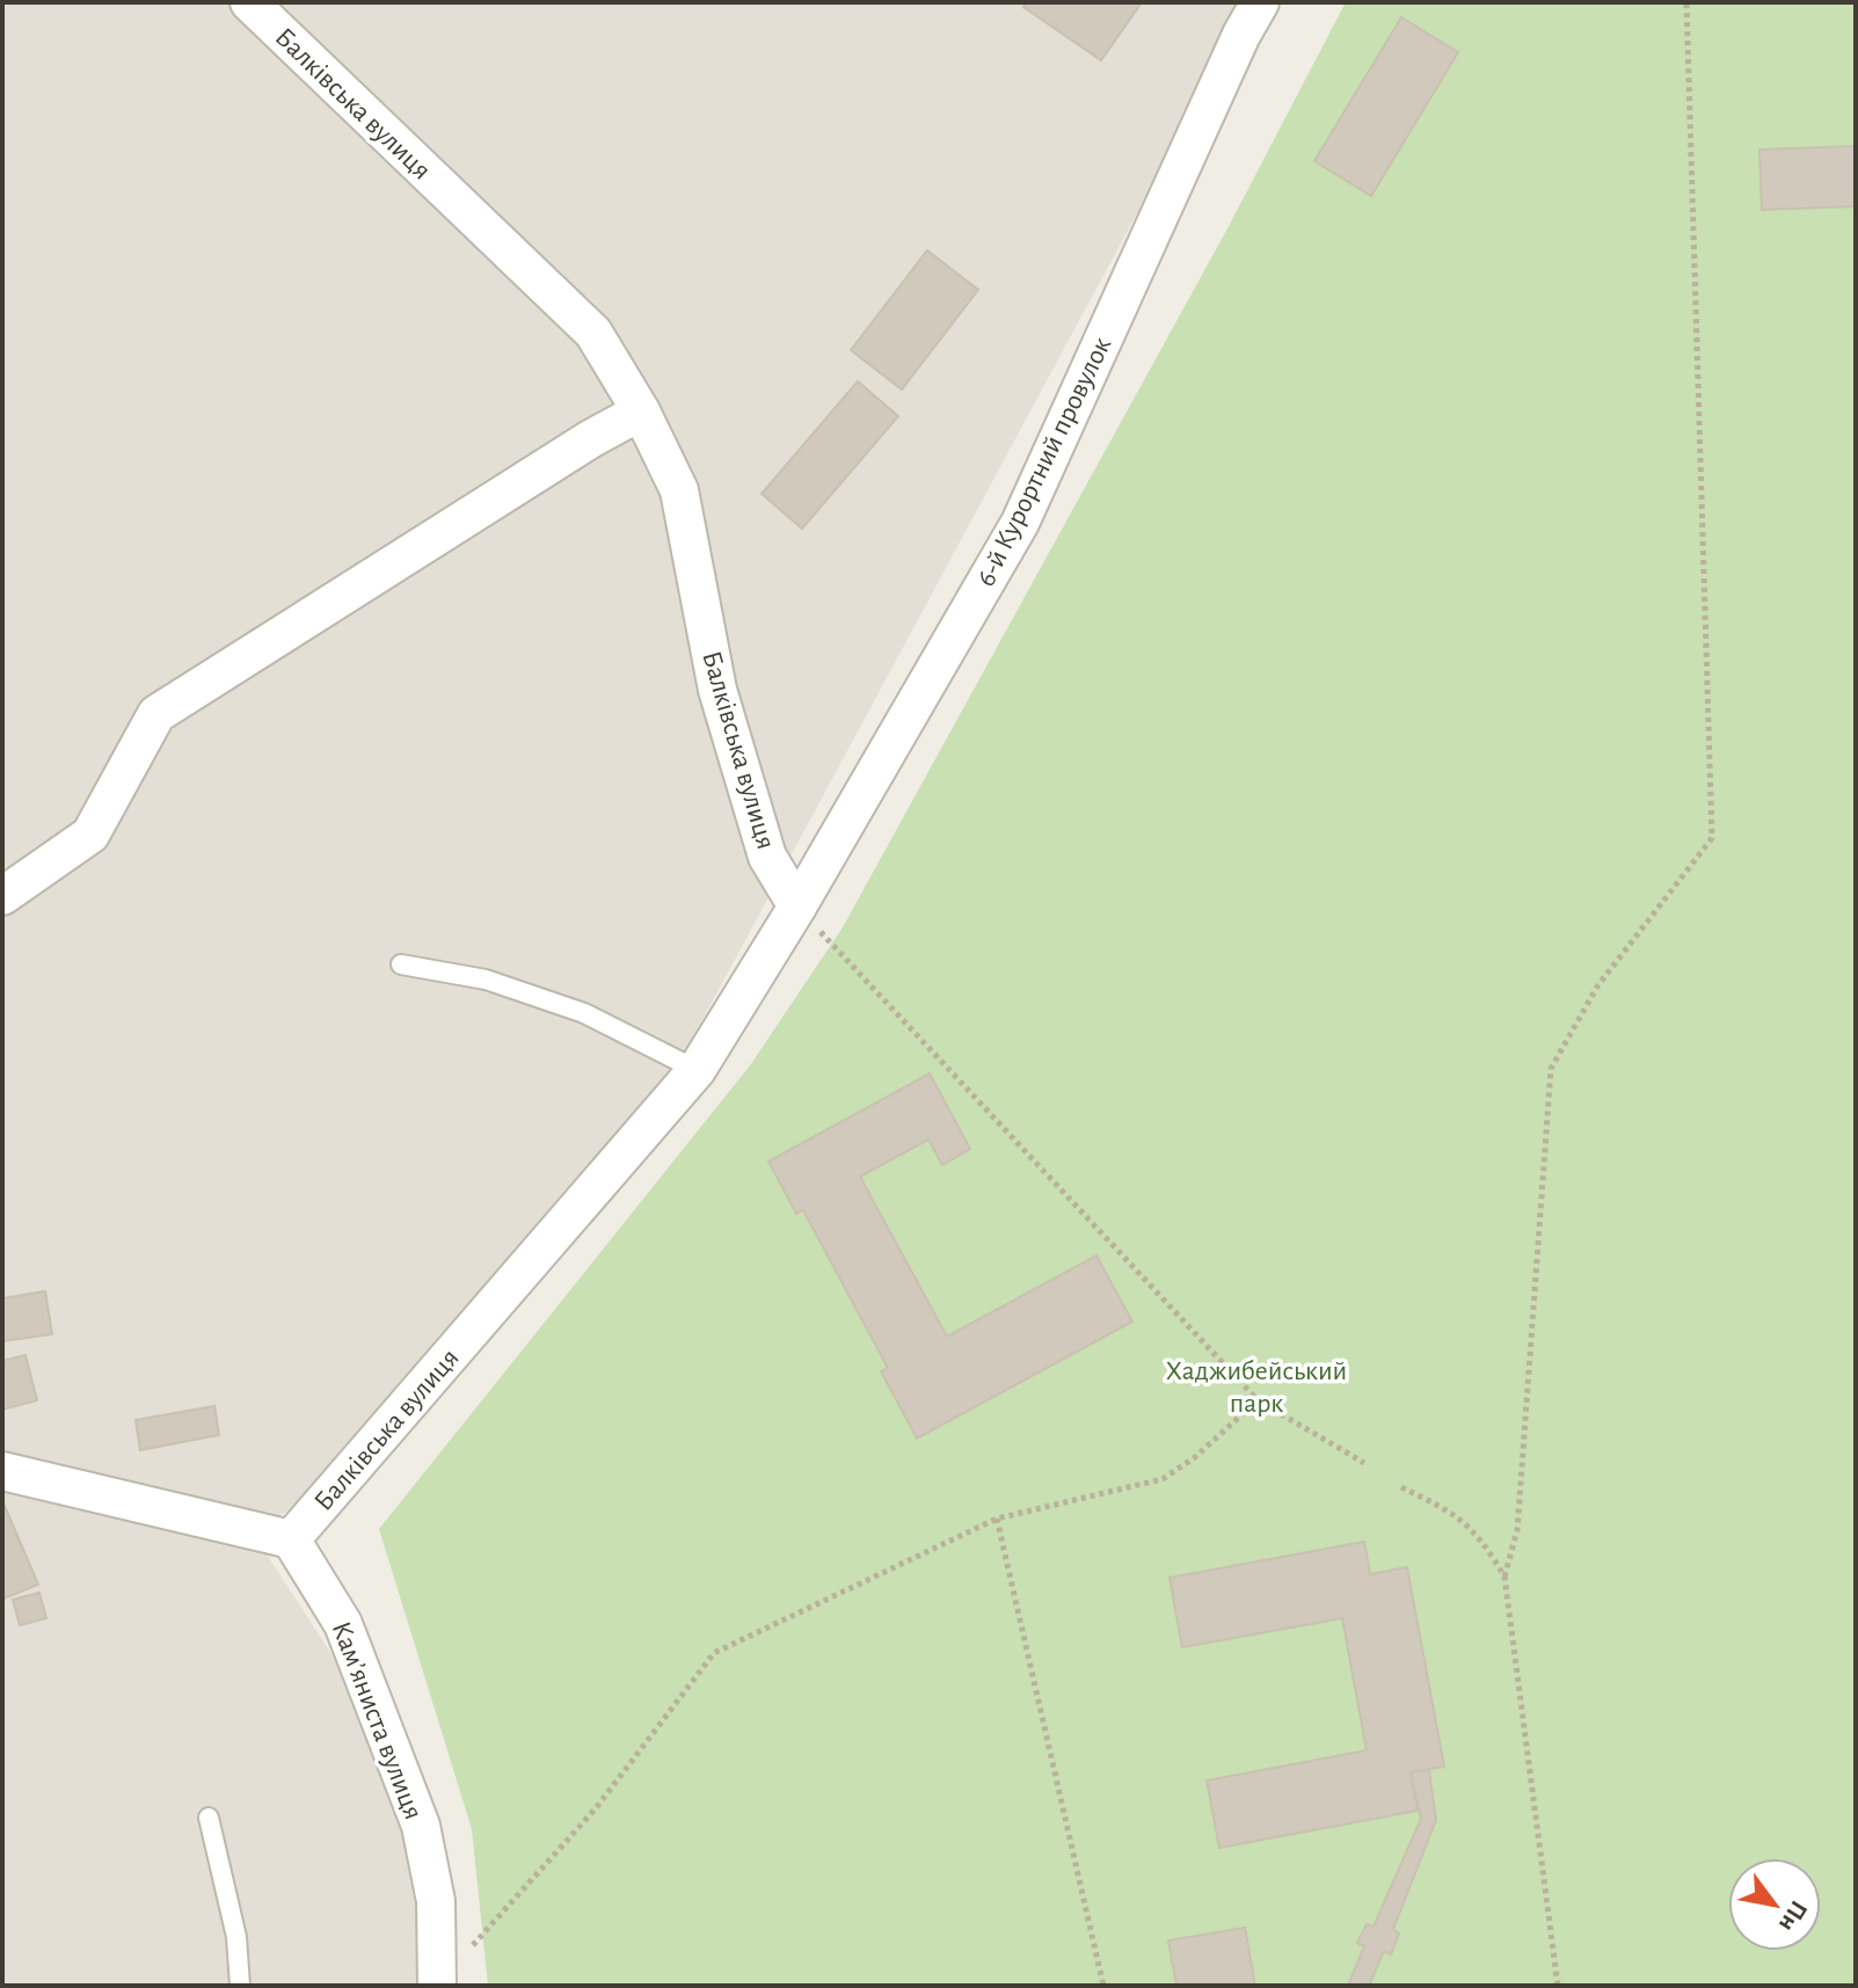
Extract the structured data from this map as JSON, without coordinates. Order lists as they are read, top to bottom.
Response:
{
  "streets": {
    "street": ["Балківська вулиця", "6-й Курортний провулок", "Камʼяниста вулиця"]
  },
  "crossings": [
    ["Балківська вулиця", "6-й Курортний провулок"],
    ["Балківська вулиця", "Камʼяниста вулиця"]
  ],
  "parks": ["Хаджибейський парк"],
  "north": "bottom right"
}
